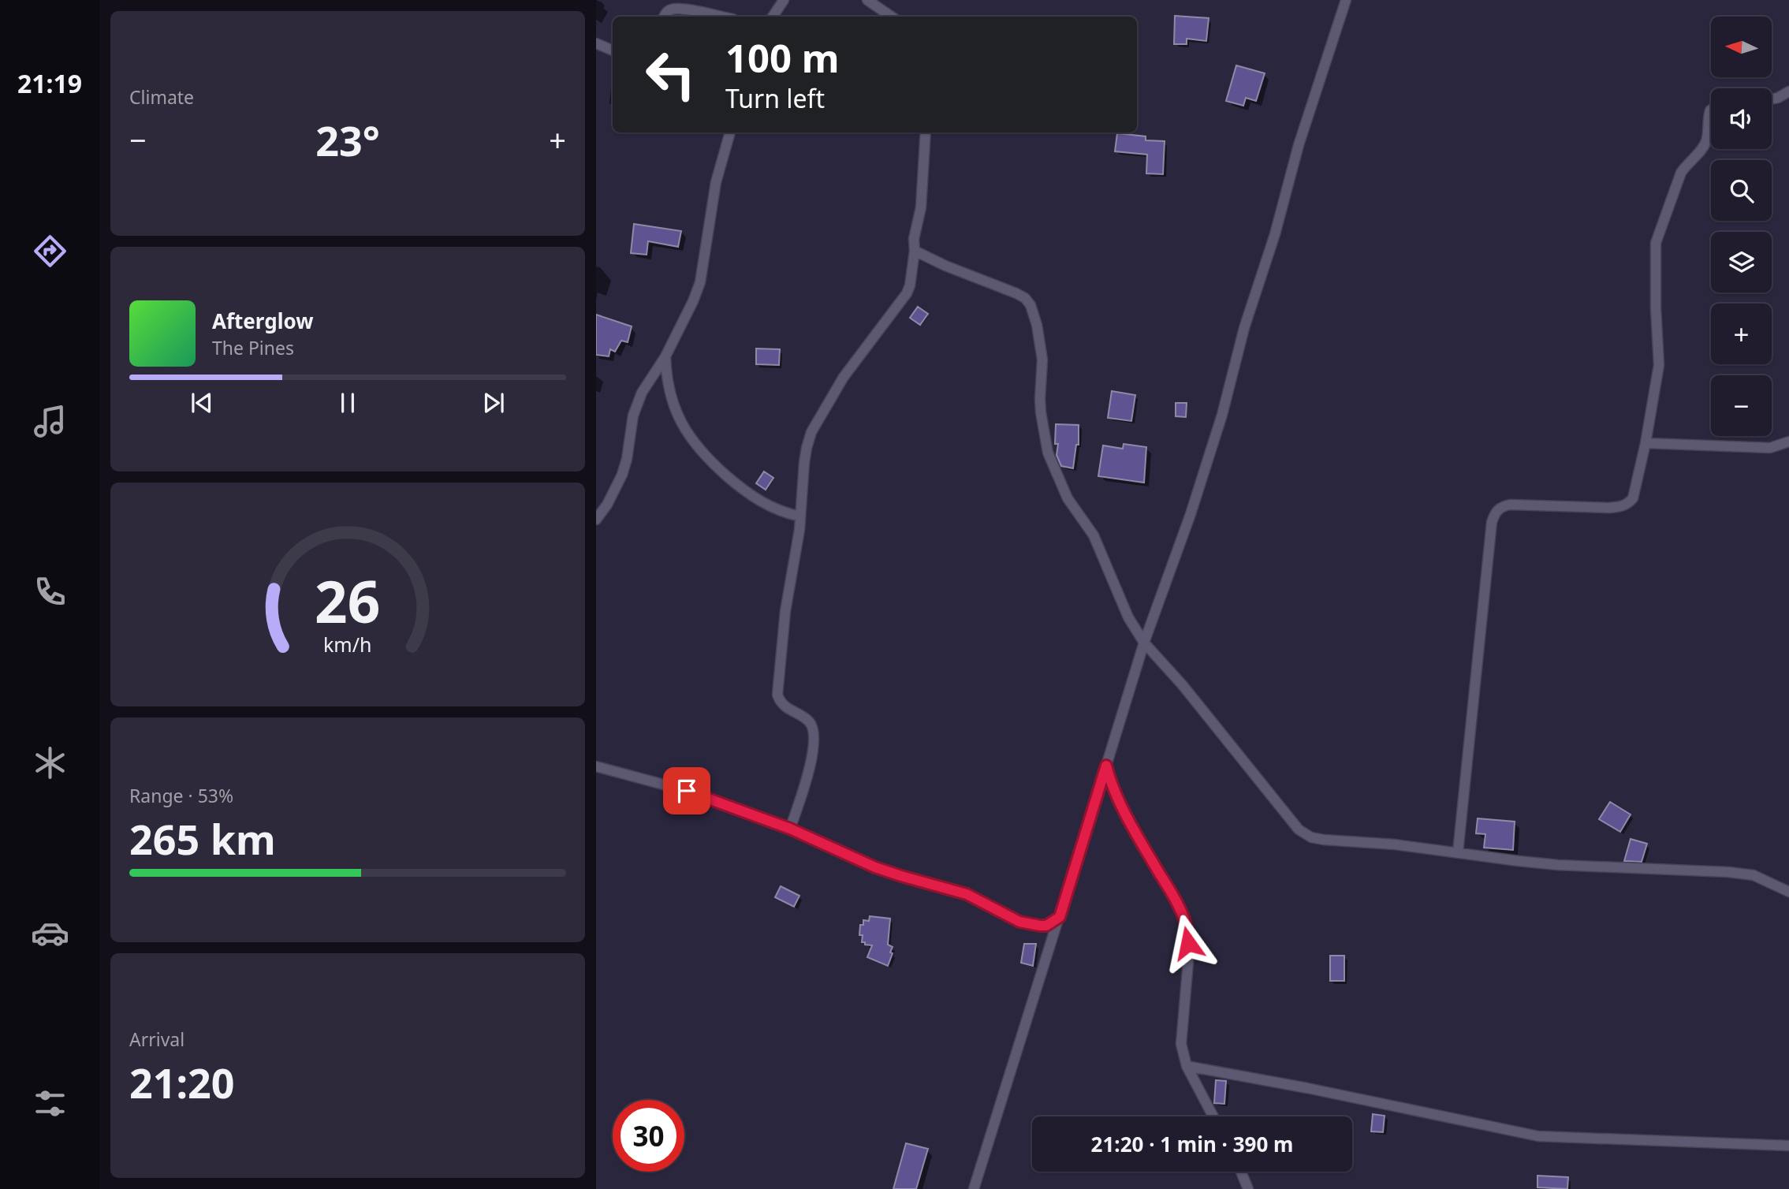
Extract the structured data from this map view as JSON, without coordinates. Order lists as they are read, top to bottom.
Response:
{
  "north": "left",
  "page": {
    "tabs": "21:19",
    "tile": [
      "Climate",
      ["Range · 53%", "265 km"],
      ["Arrival", "21:20"]
    ],
    "map_buttons": ["+", "−"],
    "turn": ["100 m", "Turn left"],
    "heat": ["−", "23°", "+"],
    "song": ["Afterglow", "The Pines"],
    "limit": "30",
    "trip": "21:20 · 1 min · 390 m",
    "gauge": ["26", "km/h"]
  }
}
